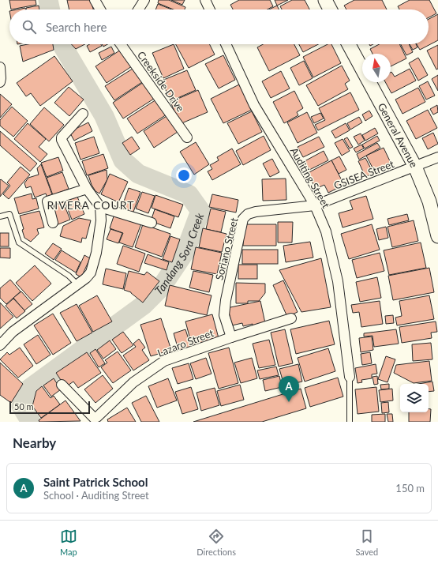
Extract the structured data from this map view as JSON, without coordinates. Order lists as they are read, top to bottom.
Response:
{
  "streets": {
    "street": [
      "Creekside Drive",
      "General Avenue",
      "GSISEA Street",
      "Auditing Street",
      "Soriano Street",
      "Lazaro Street"
    ]
  },
  "crossings": [
    ["General Avenue", "GSISEA Street"],
    ["GSISEA Street", "Auditing Street"],
    ["GSISEA Street", "Soriano Street"],
    ["Auditing Street", "Soriano Street"],
    ["Soriano Street", "Lazaro Street"]
  ],
  "districts": ["RIVERA COURT"],
  "water": ["Tandang Sora Creek"],
  "scale_bar": "50 m",
  "north": "top",
  "page": {
    "search": "Search here",
    "pins": "A",
    "scale": "50 m",
    "heading": "Nearby",
    "list": [
      {
        "mark": "A",
        "name": "Saint Patrick School",
        "note": "School · Auditing Street",
        "value": "150 m"
      }
    ],
    "nav": ["Map", "Directions", "Saved"]
  }
}
